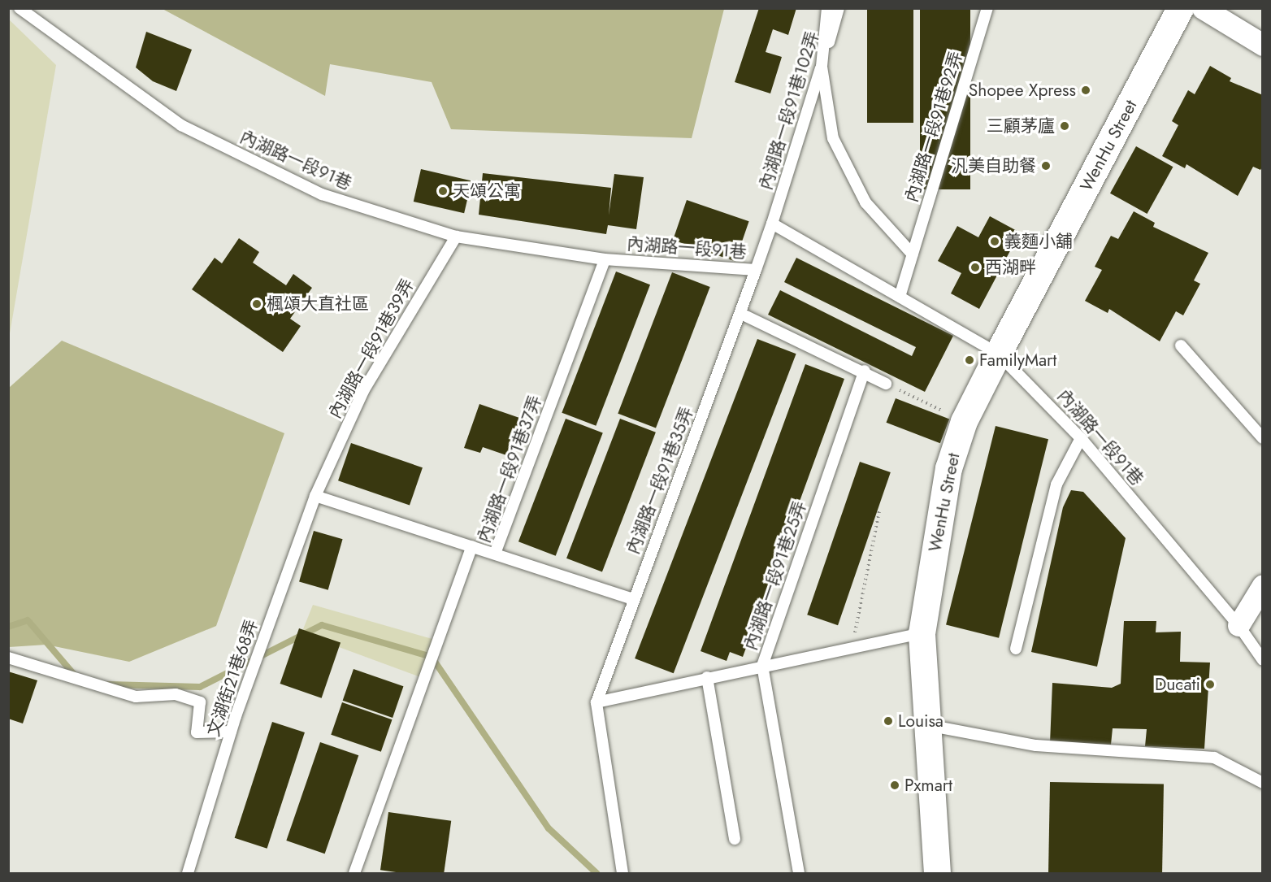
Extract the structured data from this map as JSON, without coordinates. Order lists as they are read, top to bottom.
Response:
{
  "streets": {
    "street": ["WenHu Street"],
    "lane": [
      "內湖路一段91巷102弄",
      "內湖路一段91巷92弄",
      "內湖路一段91巷",
      "內湖路一段91巷39弄",
      "內湖路一段91巷37弄",
      "內湖路一段91巷35弄",
      "內湖路一段91巷25弄",
      "文湖街21巷68弄"
    ]
  },
  "crossings": [
    ["內湖路一段91巷102弄", "內湖路一段91巷"],
    ["內湖路一段91巷92弄", "內湖路一段91巷"],
    ["WenHu Street", "內湖路一段91巷"],
    ["WenHu Street", "內湖路一段91巷25弄"],
    ["內湖路一段91巷", "內湖路一段91巷39弄"],
    ["內湖路一段91巷", "內湖路一段91巷37弄"],
    ["內湖路一段91巷", "內湖路一段91巷35弄"],
    ["內湖路一段91巷39弄", "文湖街21巷68弄"],
    ["內湖路一段91巷37弄", "內湖路一段91巷35弄"]
  ],
  "places": [
    "Shopee Xpress",
    "三顧茅廬",
    "汎美自助餐",
    "天頌公寓",
    "義麵小舖",
    "西湖畔",
    "楓頌大直社區",
    "FamilyMart",
    "Ducati",
    "Louisa",
    "Pxmart"
  ]
}
